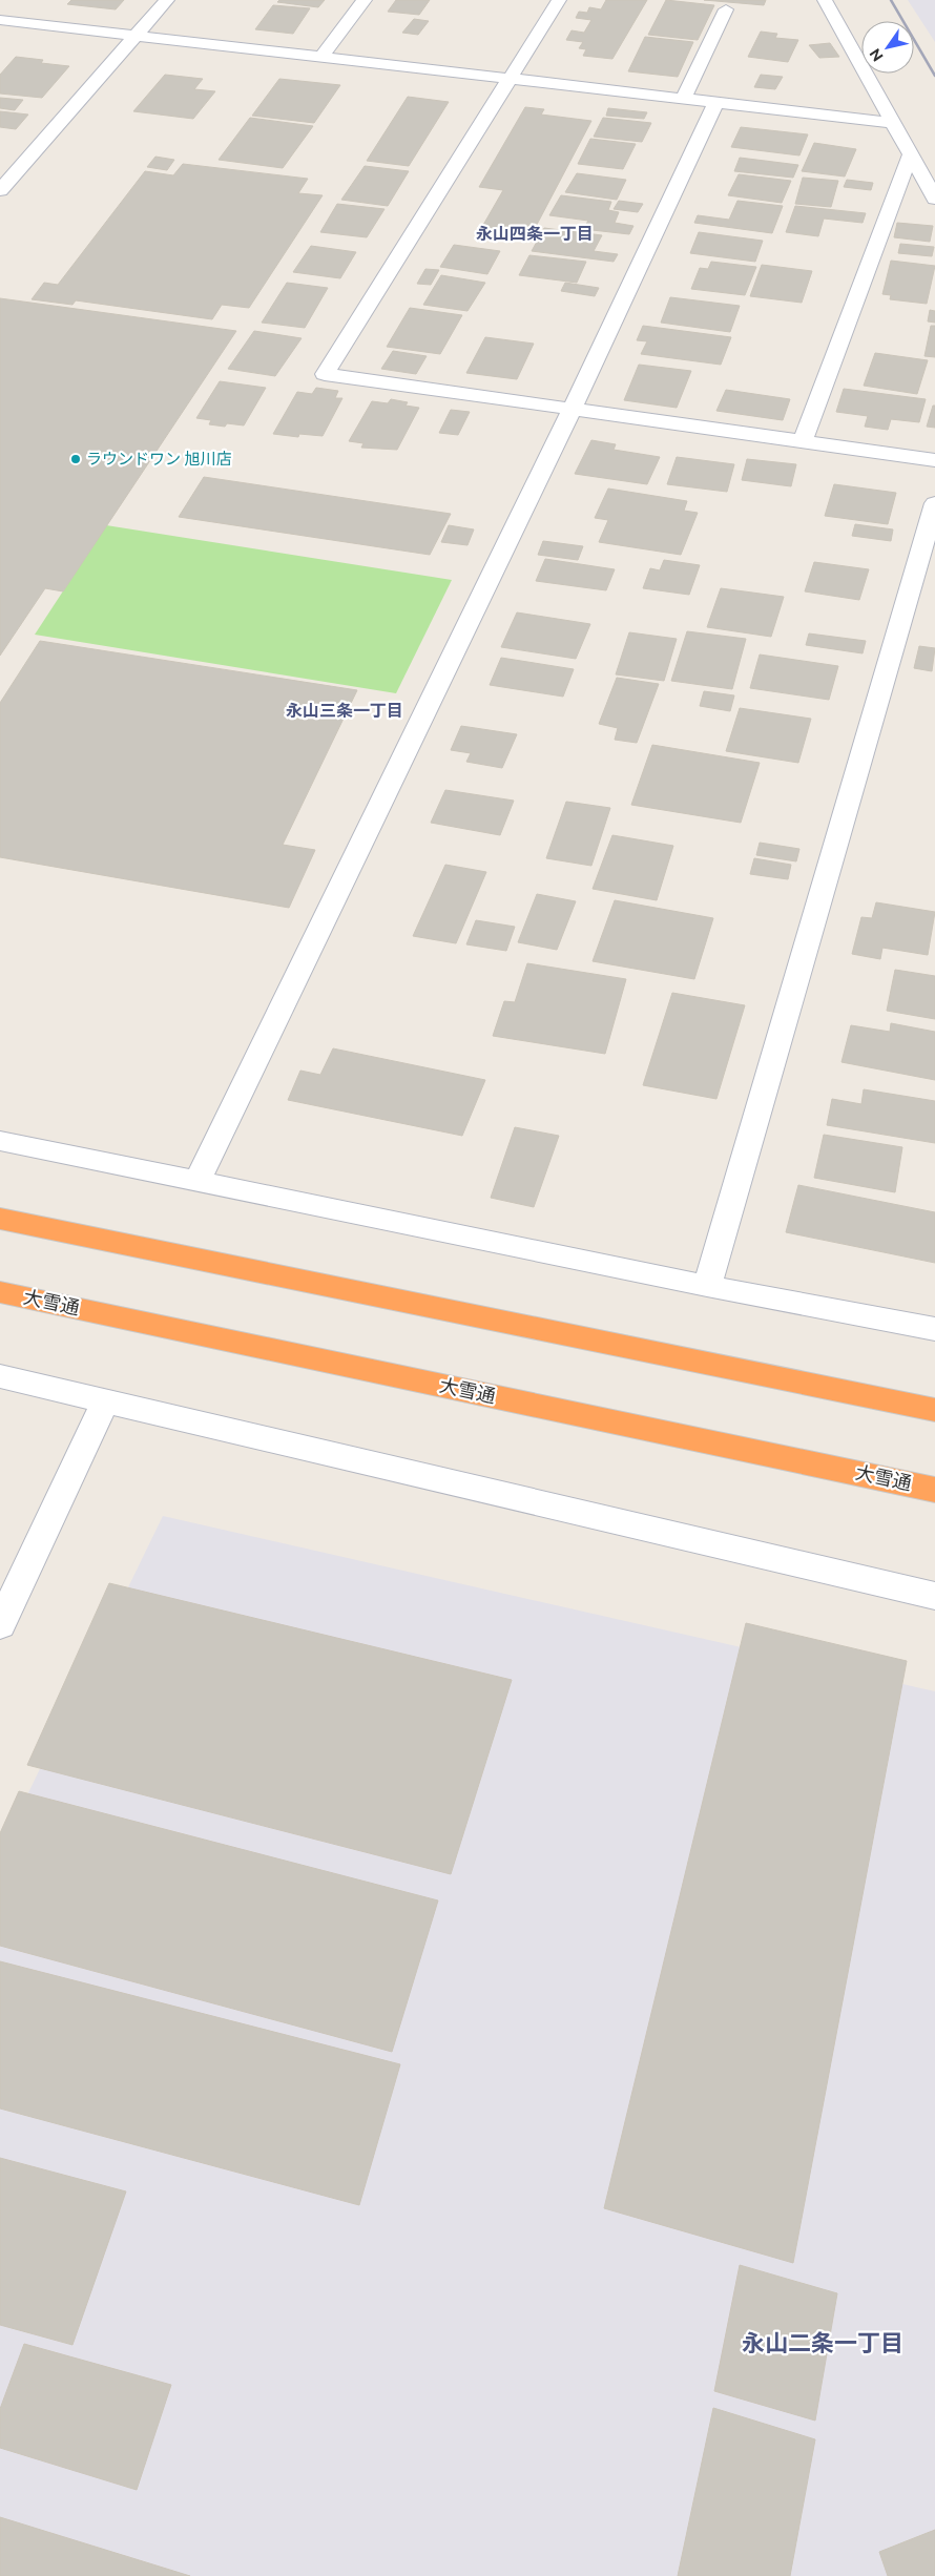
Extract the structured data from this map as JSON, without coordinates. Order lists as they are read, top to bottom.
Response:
{
  "streets": {
    "highway": ["大雪通"]
  },
  "districts": ["永山四条一丁目", "永山三条一丁目", "永山二条一丁目"],
  "places": ["ラウンドワン 旭川店"],
  "north": "bottom left"
}
